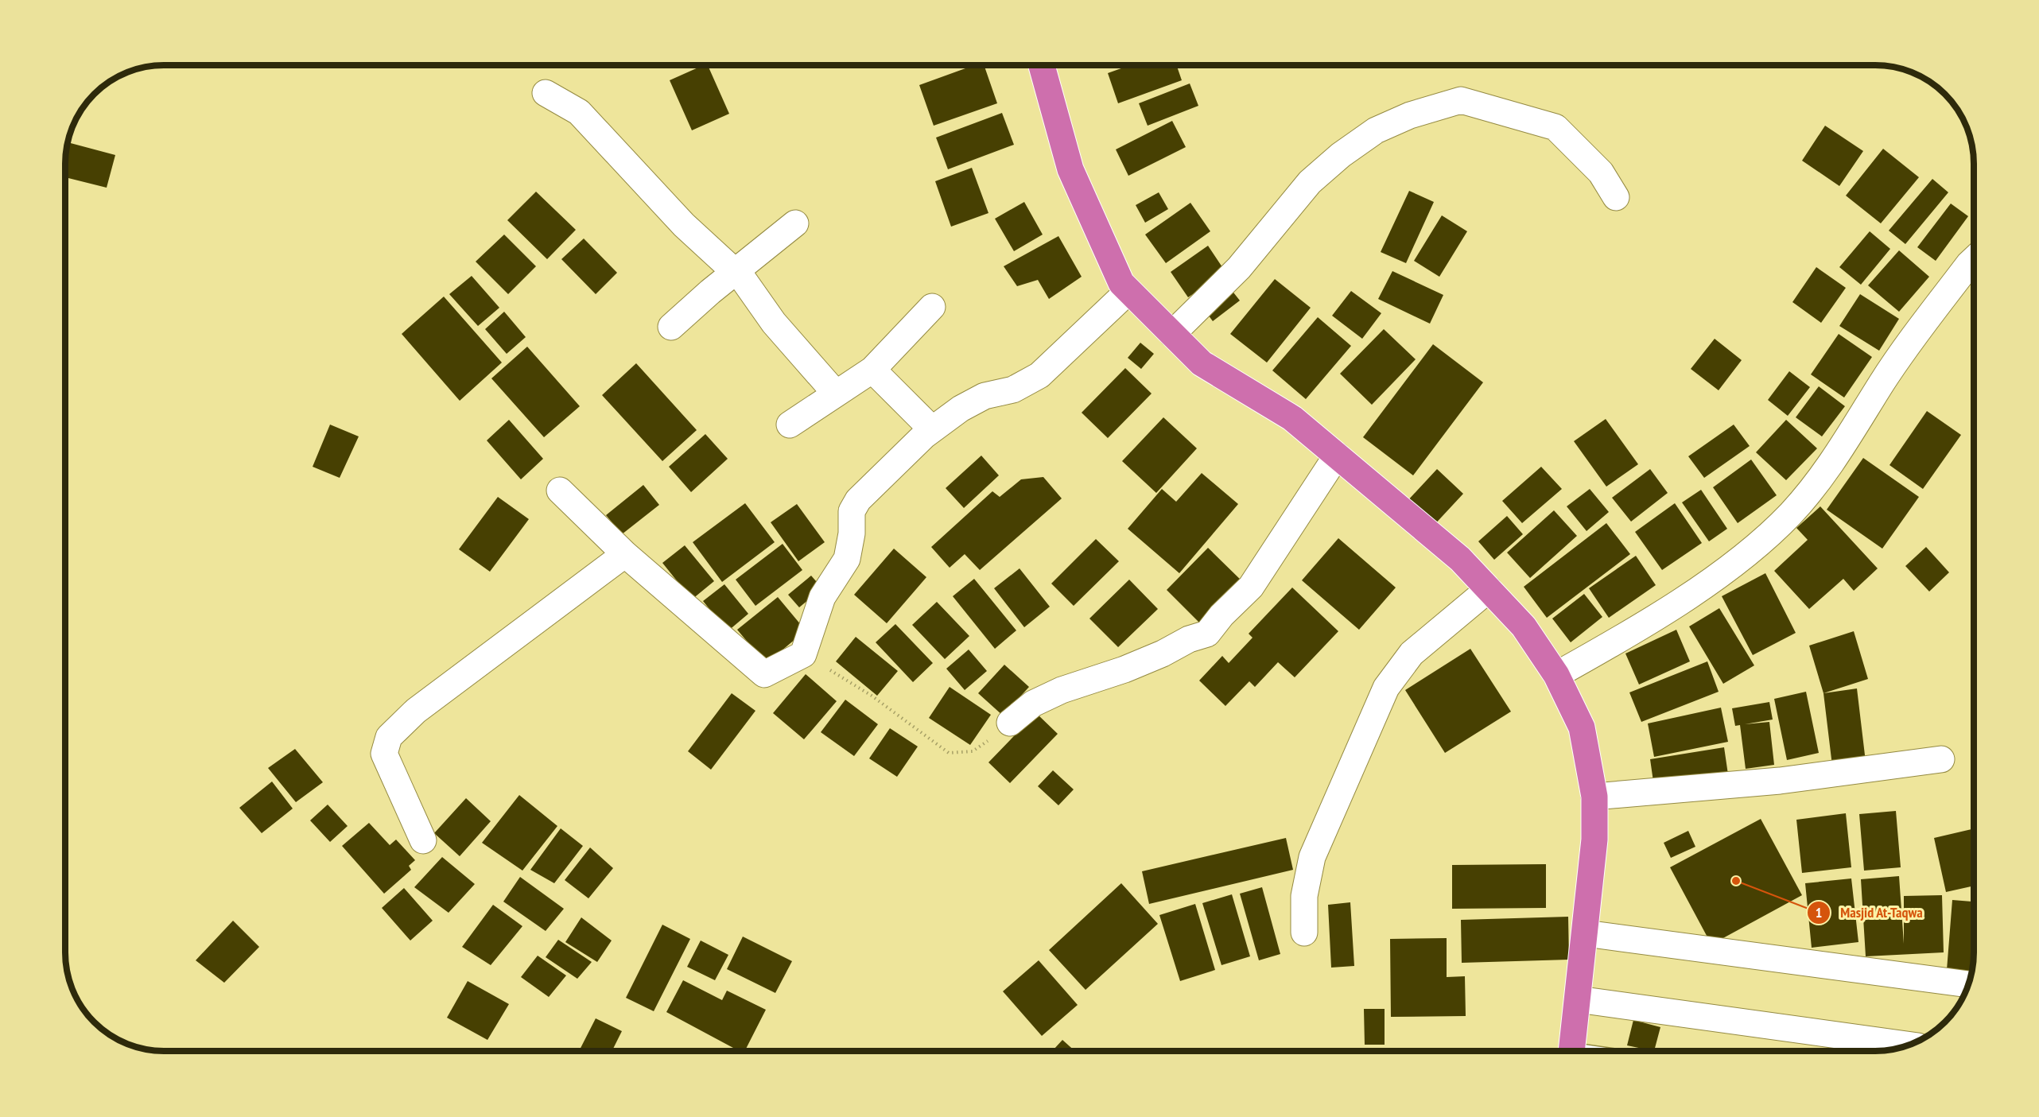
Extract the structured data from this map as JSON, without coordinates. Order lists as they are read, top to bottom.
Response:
{
  "places": ["Masjid At-Taqwa"]
}
